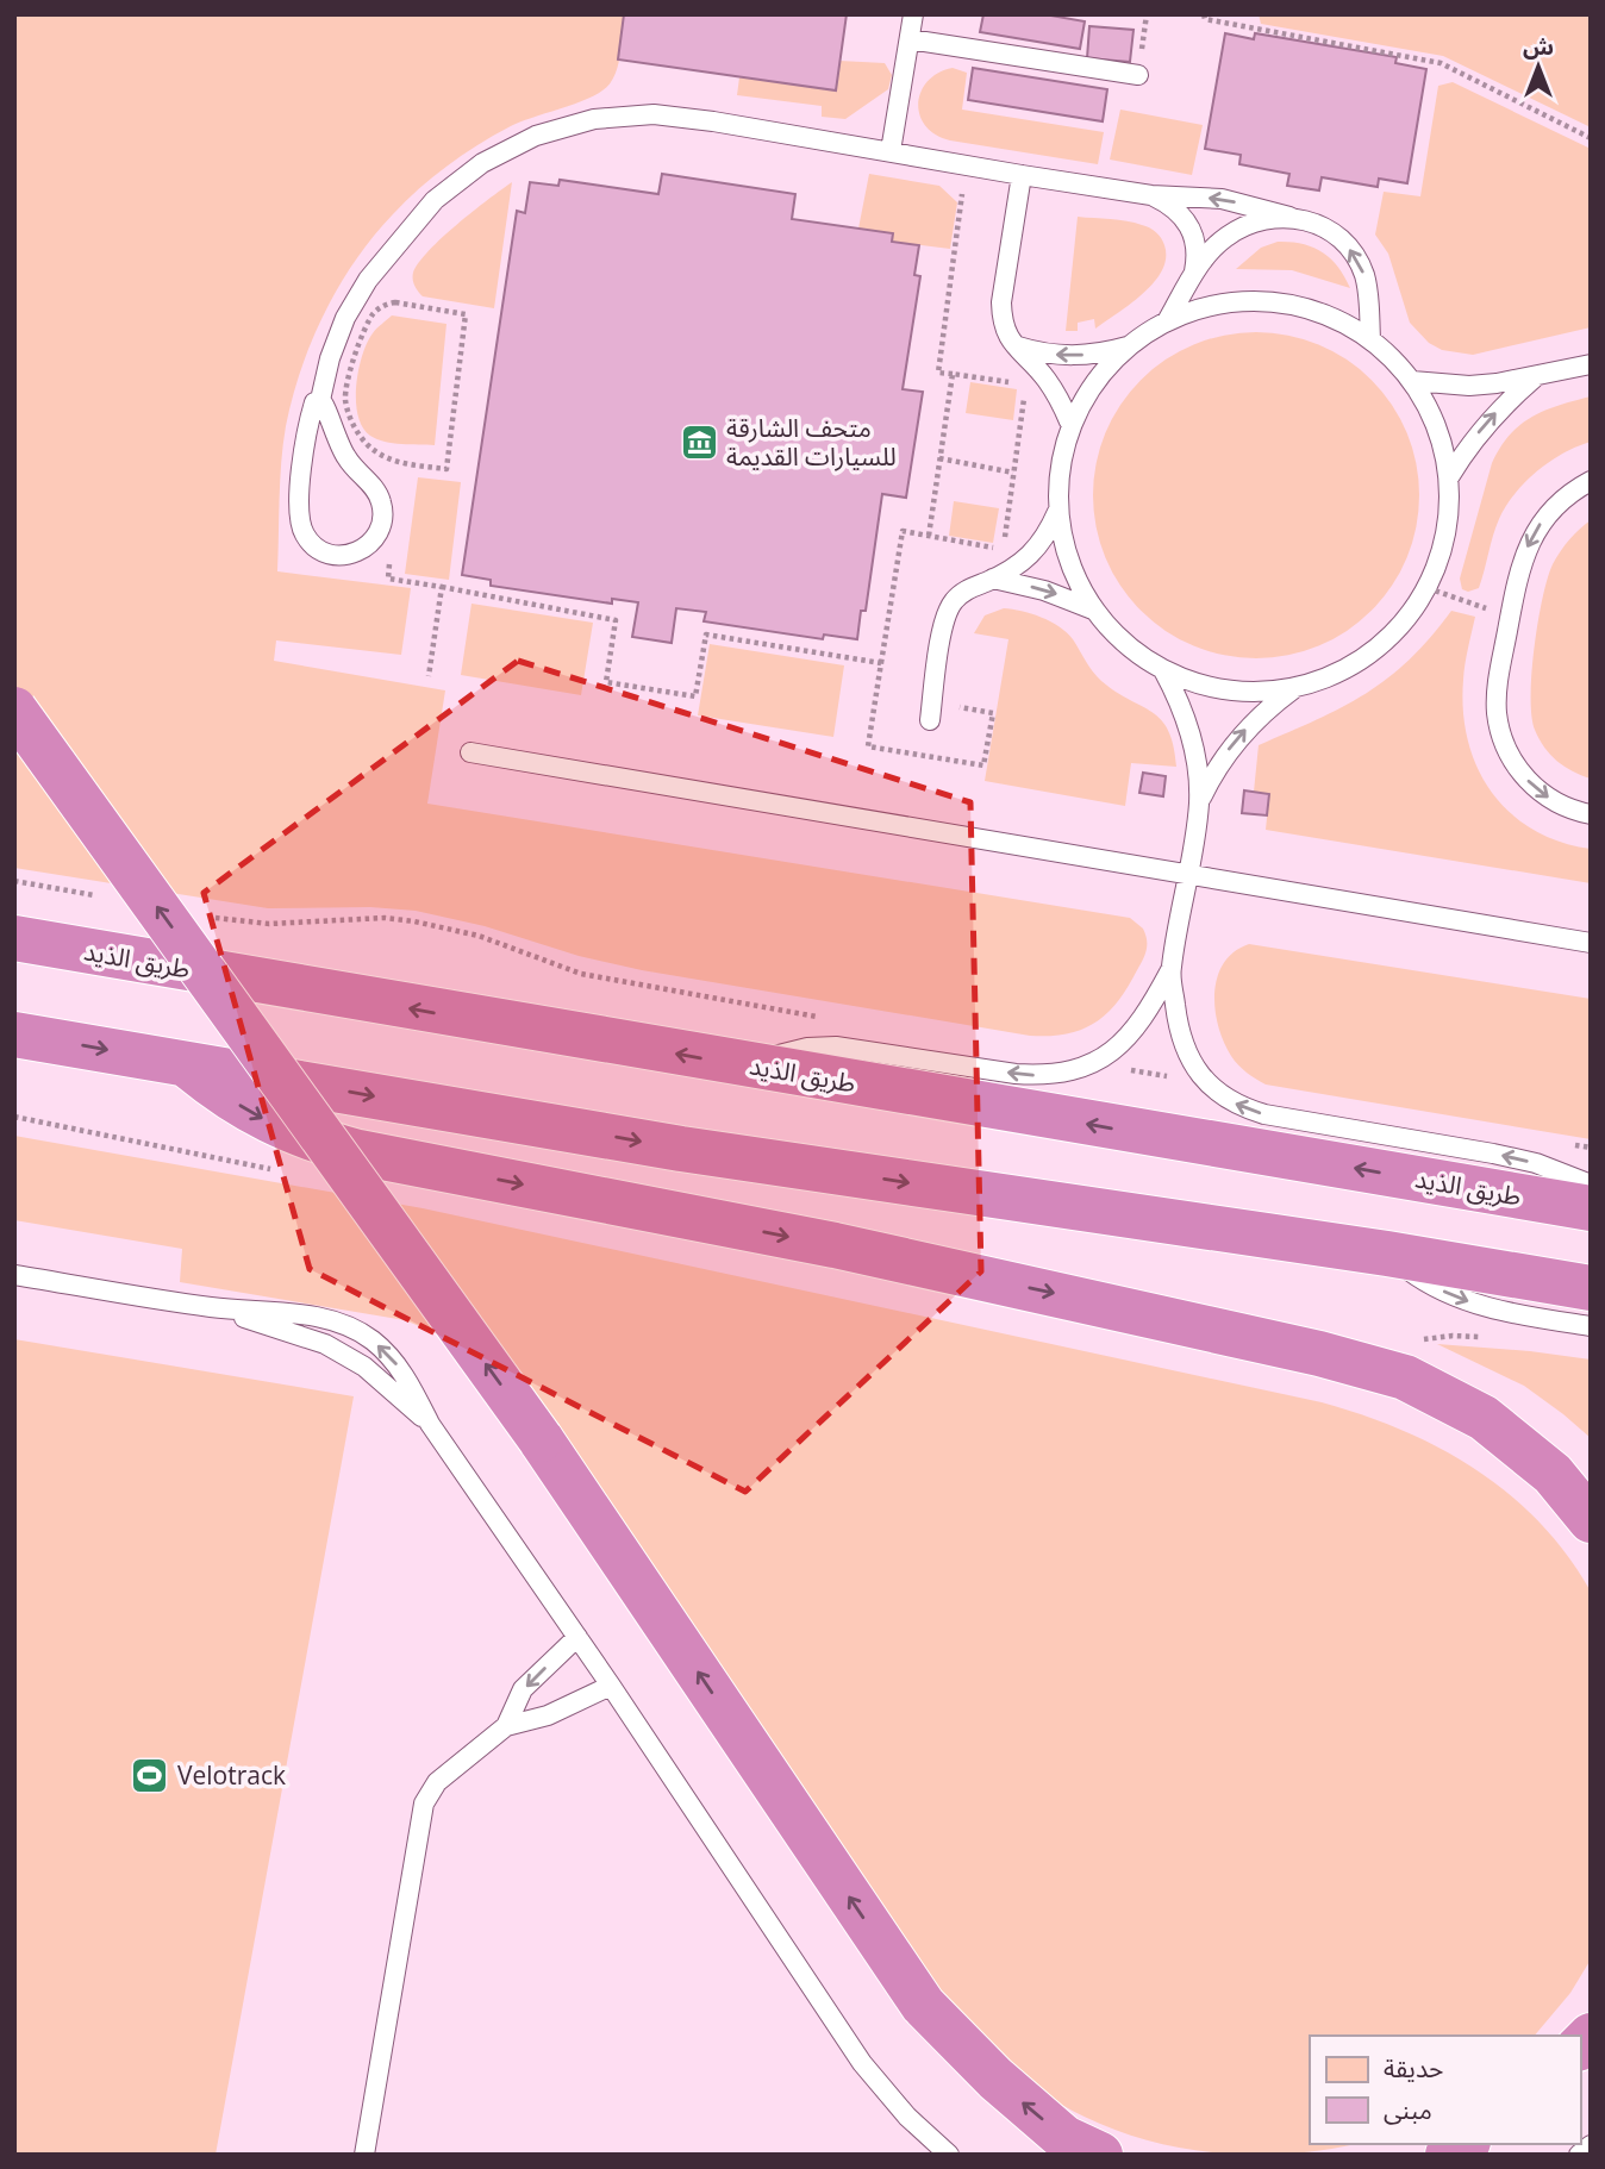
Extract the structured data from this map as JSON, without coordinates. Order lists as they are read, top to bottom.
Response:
{
  "streets": {
    "highway": ["طريق الذيد"]
  },
  "places": {
    "museum": ["متحف الشارقة للسيارات القديمة"],
    "sports": ["Velotrack"]
  },
  "legend": ["حديقة", "مبنى"],
  "north": "top"
}
